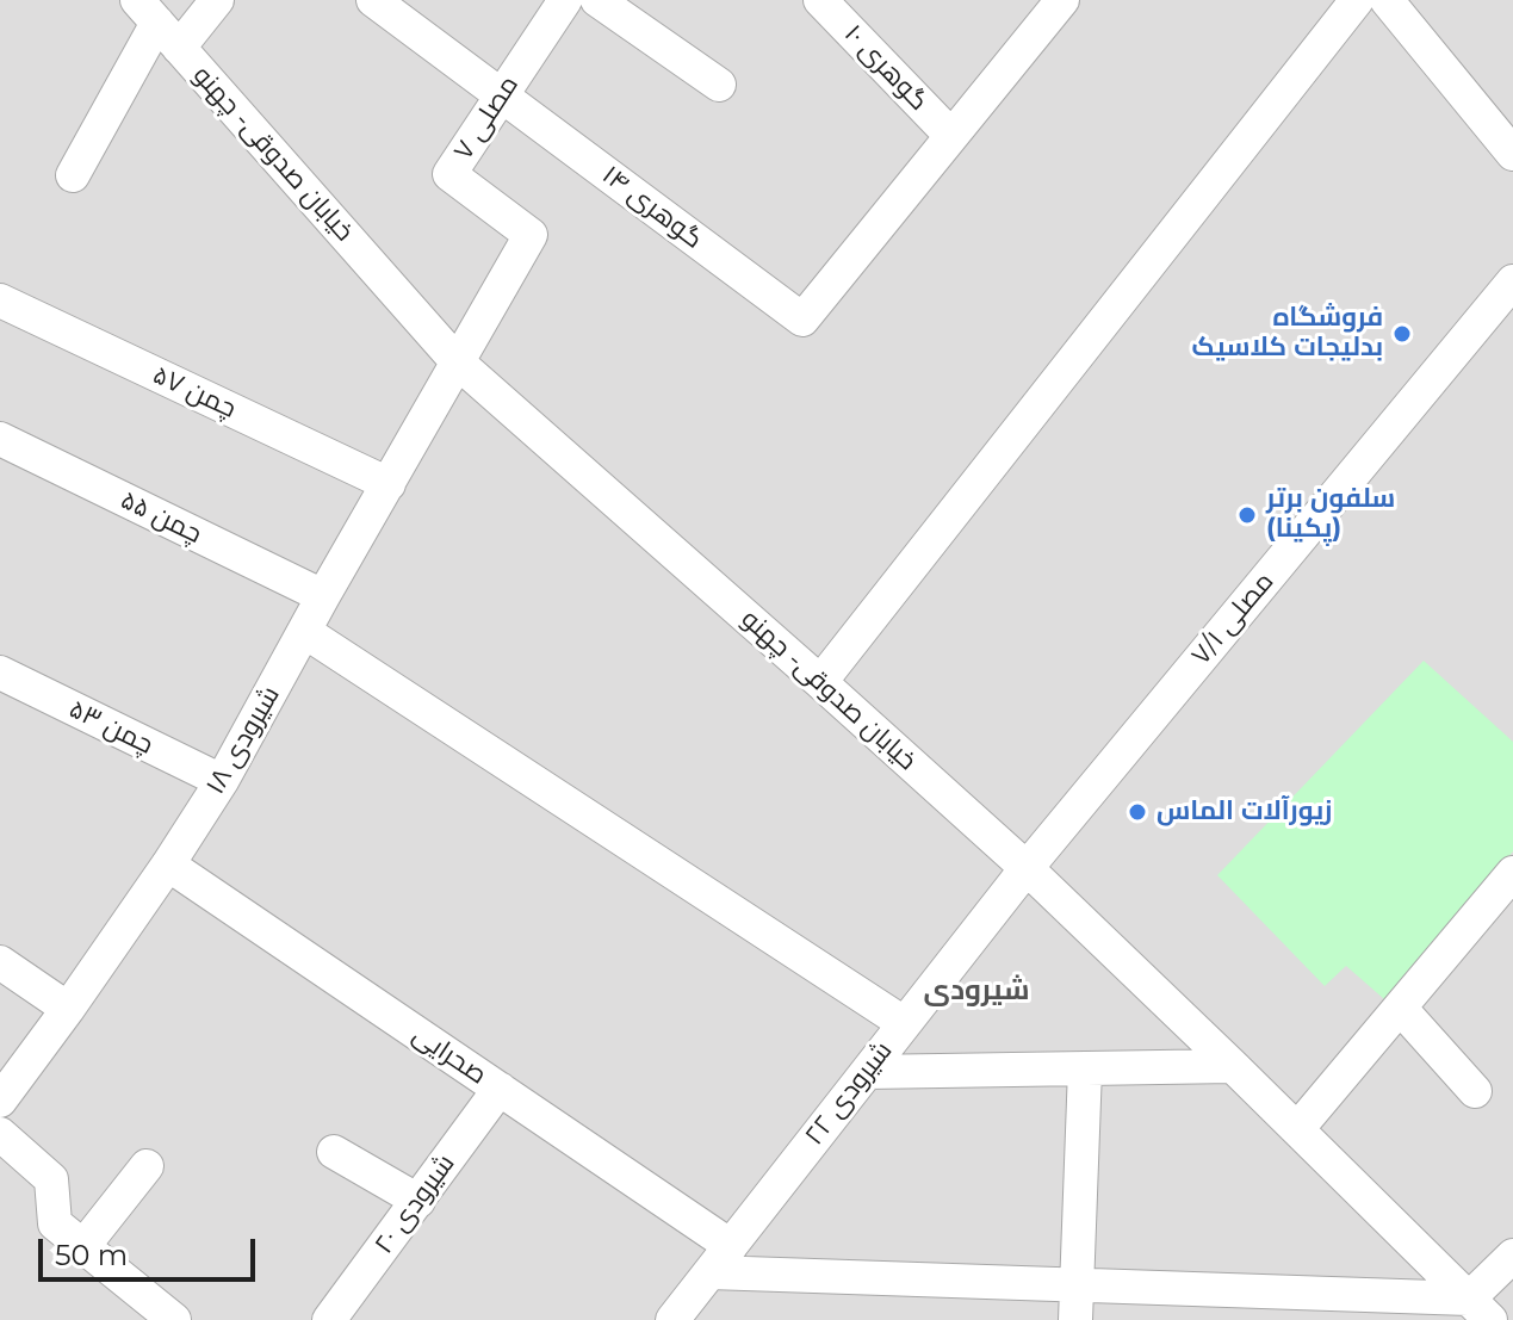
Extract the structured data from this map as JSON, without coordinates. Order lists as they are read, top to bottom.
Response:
{
  "streets": {
    "street": [
      "گوهری ۱۰",
      "مصلی ۷",
      "خیابان صدوقی- چهنو",
      "گوهری ۱۴",
      "چمن ۵۷",
      "چمن ۵۵",
      "مصلی ۷/۱",
      "چمن ۵۳",
      "شیرودی ۱۸",
      "صحرایی",
      "شیرودی ۲۲",
      "شیرودی ۲۰"
    ]
  },
  "crossings": [
    ["گوهری ۱۰", "گوهری ۱۴"],
    ["مصلی ۷", "خیابان صدوقی- چهنو"],
    ["مصلی ۷", "گوهری ۱۴"],
    ["مصلی ۷", "شیرودی ۱۸"],
    ["خیابان صدوقی- چهنو", "مصلی ۷/۱"],
    ["خیابان صدوقی- چهنو", "شیرودی ۱۸"],
    ["خیابان صدوقی- چهنو", "شیرودی ۲۲"],
    ["چمن ۵۷", "شیرودی ۱۸"],
    ["چمن ۵۵", "شیرودی ۱۸"],
    ["مصلی ۷/۱", "شیرودی ۲۲"],
    ["چمن ۵۳", "شیرودی ۱۸"],
    ["شیرودی ۱۸", "صحرایی"],
    ["صحرایی", "شیرودی ۲۲"],
    ["صحرایی", "شیرودی ۲۰"]
  ],
  "districts": ["شیرودی"],
  "places": ["فروشگاه بدلیجات کلاسیک", "سلفون برتر (پکینا)", "زیورآلات الماس"],
  "scale_bar": "50 m"
}
